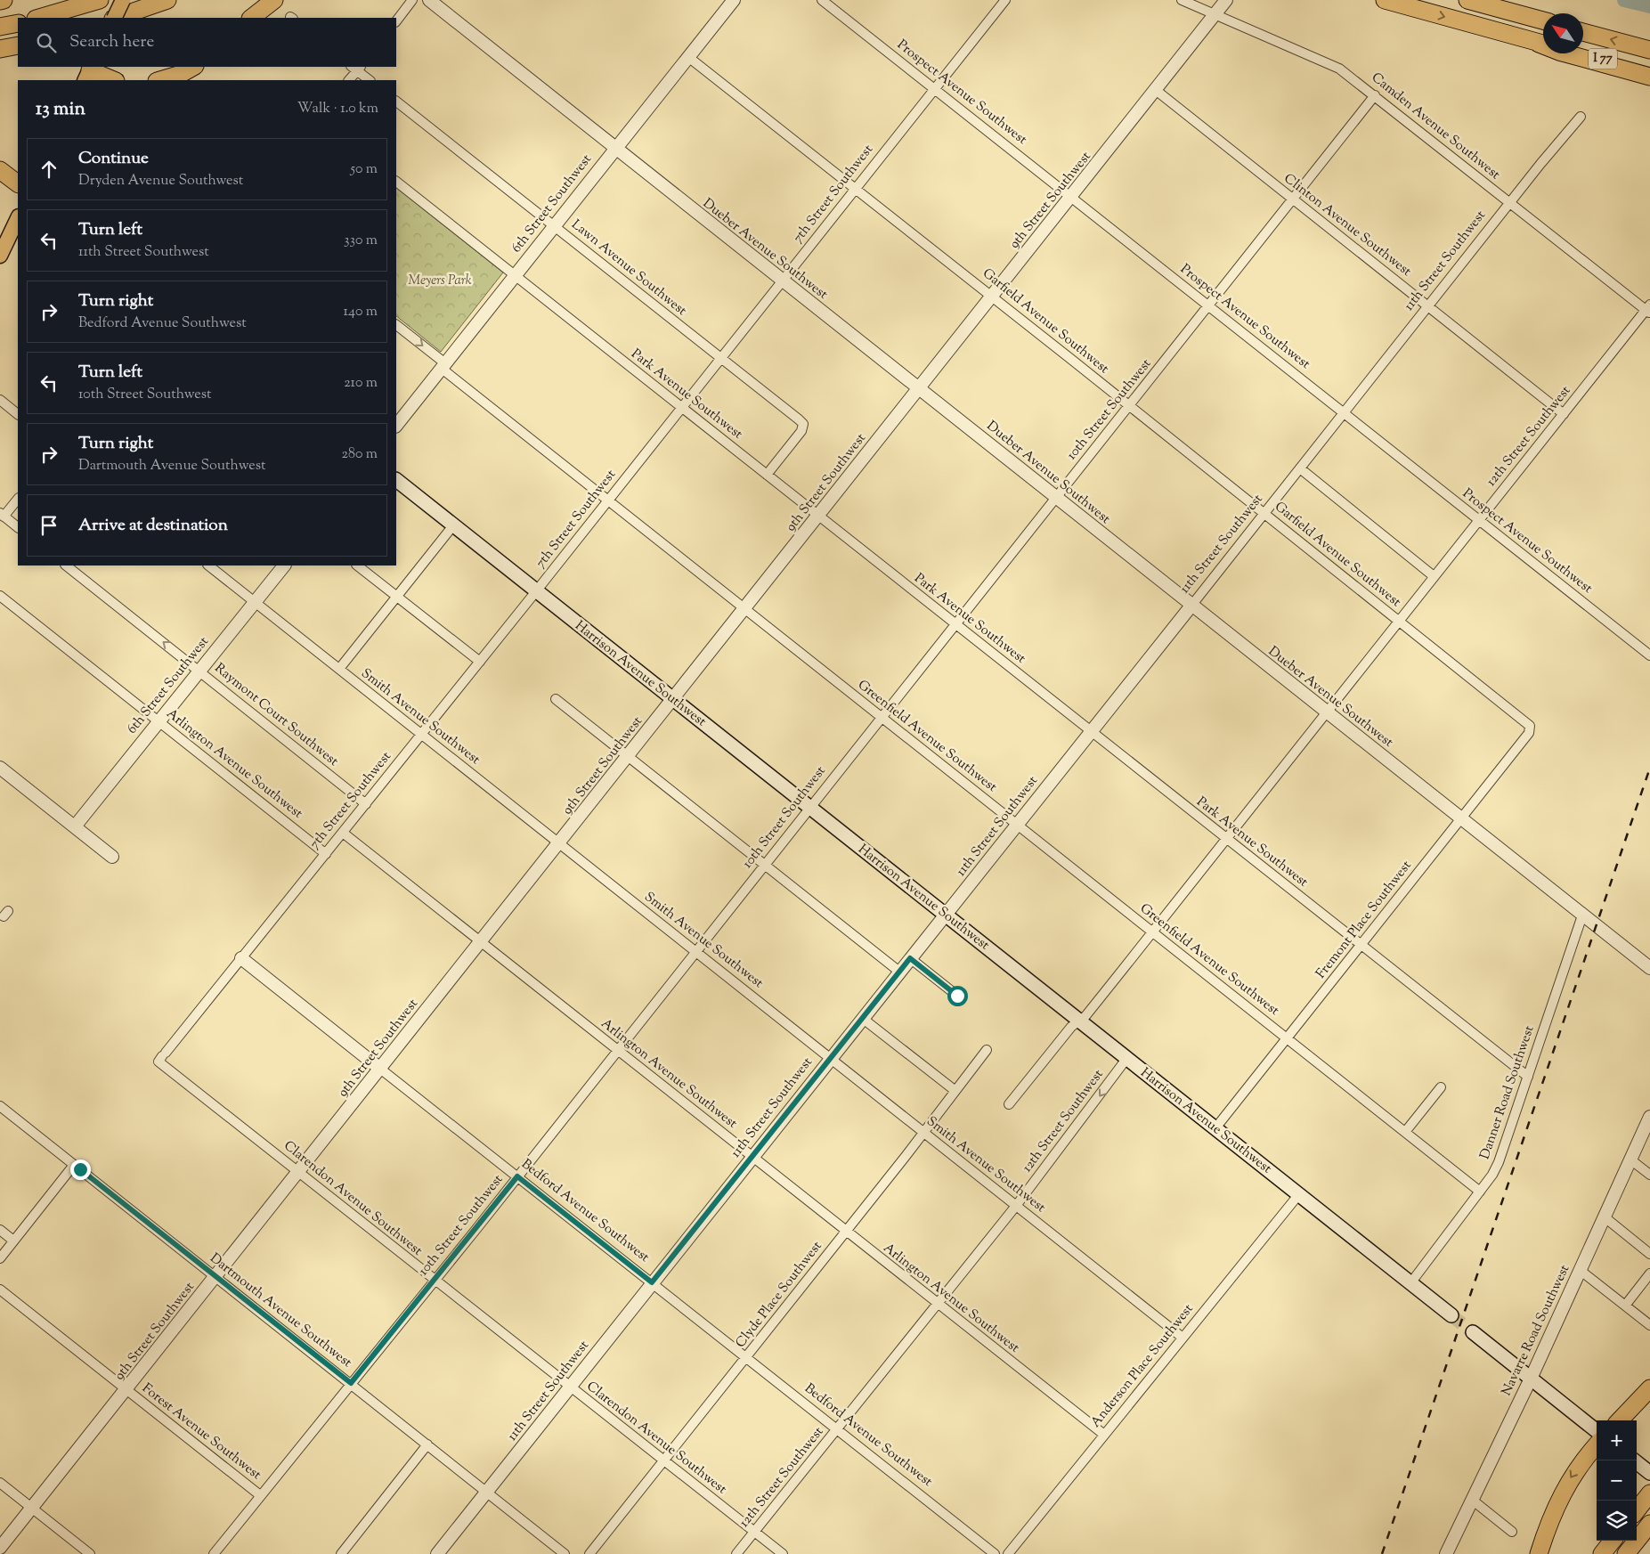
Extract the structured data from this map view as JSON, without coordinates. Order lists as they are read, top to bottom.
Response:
{
  "streets": {
    "highway": ["I 77"],
    "main road": ["Harrison Avenue Southwest"],
    "street": [
      "Prospect Avenue Southwest",
      "Camden Avenue Southwest",
      "7th Street Southwest",
      "9th Street Southwest",
      "6th Street Southwest",
      "Clinton Avenue Southwest",
      "Dueber Avenue Southwest",
      "11th Street Southwest",
      "Lawn Avenue Southwest",
      "Garfield Avenue Southwest",
      "Park Avenue Southwest",
      "10th Street Southwest",
      "12th Street Southwest",
      "Raymont Court Southwest",
      "Smith Avenue Southwest",
      "Greenfield Avenue Southwest",
      "Arlington Avenue Southwest",
      "Fremont Place Southwest",
      "Danner Road Southwest",
      "Clarendon Avenue Southwest",
      "Bedford Avenue Southwest",
      "Clyde Place Southwest",
      "Dartmouth Avenue Southwest",
      "Navarre Road Southwest",
      "Anderson Place Southwest",
      "Forest Avenue Southwest"
    ]
  },
  "crossings": [
    ["Prospect Avenue Southwest", "7th Street Southwest"],
    ["Prospect Avenue Southwest", "9th Street Southwest"],
    ["Prospect Avenue Southwest", "11th Street Southwest"],
    ["Prospect Avenue Southwest", "10th Street Southwest"],
    ["Prospect Avenue Southwest", "12th Street Southwest"],
    ["Camden Avenue Southwest", "9th Street Southwest"],
    ["Camden Avenue Southwest", "11th Street Southwest"],
    ["Camden Avenue Southwest", "10th Street Southwest"],
    ["Camden Avenue Southwest", "12th Street Southwest"],
    ["7th Street Southwest", "Dueber Avenue Southwest"],
    ["7th Street Southwest", "Lawn Avenue Southwest"],
    ["7th Street Southwest", "Garfield Avenue Southwest"],
    ["7th Street Southwest", "Park Avenue Southwest"],
    ["7th Street Southwest", "Harrison Avenue Southwest"],
    ["7th Street Southwest", "Raymont Court Southwest"],
    ["7th Street Southwest", "Smith Avenue Southwest"],
    ["7th Street Southwest", "Greenfield Avenue Southwest"],
    ["7th Street Southwest", "Arlington Avenue Southwest"],
    ["7th Street Southwest", "Clarendon Avenue Southwest"],
    ["7th Street Southwest", "Bedford Avenue Southwest"],
    ["9th Street Southwest", "Clinton Avenue Southwest"],
    ["9th Street Southwest", "Dueber Avenue Southwest"],
    ["9th Street Southwest", "Garfield Avenue Southwest"],
    ["9th Street Southwest", "Park Avenue Southwest"],
    ["9th Street Southwest", "Harrison Avenue Southwest"],
    ["9th Street Southwest", "Smith Avenue Southwest"],
    ["9th Street Southwest", "Greenfield Avenue Southwest"],
    ["9th Street Southwest", "Arlington Avenue Southwest"],
    ["9th Street Southwest", "Clarendon Avenue Southwest"],
    ["9th Street Southwest", "Bedford Avenue Southwest"],
    ["9th Street Southwest", "Dartmouth Avenue Southwest"],
    ["9th Street Southwest", "Forest Avenue Southwest"],
    ["6th Street Southwest", "Dueber Avenue Southwest"],
    ["6th Street Southwest", "Lawn Avenue Southwest"],
    ["6th Street Southwest", "Garfield Avenue Southwest"],
    ["6th Street Southwest", "Park Avenue Southwest"],
    ["6th Street Southwest", "Raymont Court Southwest"],
    ["6th Street Southwest", "Smith Avenue Southwest"],
    ["6th Street Southwest", "Greenfield Avenue Southwest"],
    ["6th Street Southwest", "Arlington Avenue Southwest"],
    ["Clinton Avenue Southwest", "11th Street Southwest"],
    ["Clinton Avenue Southwest", "10th Street Southwest"],
    ["Clinton Avenue Southwest", "12th Street Southwest"],
    ["Dueber Avenue Southwest", "11th Street Southwest"],
    ["Dueber Avenue Southwest", "10th Street Southwest"],
    ["Dueber Avenue Southwest", "12th Street Southwest"],
    ["Dueber Avenue Southwest", "Fremont Place Southwest"],
    ["Dueber Avenue Southwest", "Danner Road Southwest"],
    ["11th Street Southwest", "Garfield Avenue Southwest"],
    ["11th Street Southwest", "Park Avenue Southwest"],
    ["11th Street Southwest", "Harrison Avenue Southwest"],
    ["11th Street Southwest", "Smith Avenue Southwest"],
    ["11th Street Southwest", "Greenfield Avenue Southwest"],
    ["11th Street Southwest", "Arlington Avenue Southwest"],
    ["11th Street Southwest", "Clarendon Avenue Southwest"],
    ["11th Street Southwest", "Bedford Avenue Southwest"],
    ["11th Street Southwest", "Dartmouth Avenue Southwest"],
    ["Lawn Avenue Southwest", "Park Avenue Southwest"],
    ["Garfield Avenue Southwest", "10th Street Southwest"],
    ["Garfield Avenue Southwest", "12th Street Southwest"],
    ["Garfield Avenue Southwest", "Fremont Place Southwest"],
    ["Park Avenue Southwest", "10th Street Southwest"],
    ["Park Avenue Southwest", "12th Street Southwest"],
    ["Park Avenue Southwest", "Fremont Place Southwest"],
    ["Park Avenue Southwest", "Danner Road Southwest"],
    ["10th Street Southwest", "Harrison Avenue Southwest"],
    ["10th Street Southwest", "Smith Avenue Southwest"],
    ["10th Street Southwest", "Greenfield Avenue Southwest"],
    ["10th Street Southwest", "Arlington Avenue Southwest"],
    ["10th Street Southwest", "Clarendon Avenue Southwest"],
    ["10th Street Southwest", "Bedford Avenue Southwest"],
    ["10th Street Southwest", "Dartmouth Avenue Southwest"],
    ["10th Street Southwest", "Forest Avenue Southwest"],
    ["12th Street Southwest", "Harrison Avenue Southwest"],
    ["12th Street Southwest", "Smith Avenue Southwest"],
    ["12th Street Southwest", "Greenfield Avenue Southwest"],
    ["12th Street Southwest", "Arlington Avenue Southwest"],
    ["12th Street Southwest", "Clarendon Avenue Southwest"],
    ["12th Street Southwest", "Bedford Avenue Southwest"],
    ["Harrison Avenue Southwest", "Fremont Place Southwest"],
    ["Harrison Avenue Southwest", "Danner Road Southwest"],
    ["Harrison Avenue Southwest", "Anderson Place Southwest"],
    ["Smith Avenue Southwest", "Clyde Place Southwest"],
    ["Smith Avenue Southwest", "Anderson Place Southwest"],
    ["Greenfield Avenue Southwest", "Fremont Place Southwest"],
    ["Greenfield Avenue Southwest", "Danner Road Southwest"],
    ["Arlington Avenue Southwest", "Clyde Place Southwest"],
    ["Arlington Avenue Southwest", "Anderson Place Southwest"],
    ["Clarendon Avenue Southwest", "Clyde Place Southwest"],
    ["Bedford Avenue Southwest", "Clyde Place Southwest"]
  ],
  "one_way": ["Raymont Court Southwest"],
  "parks": ["Meyers Park"],
  "north": "top left",
  "page": {
    "search": "Search here",
    "heading": ["13 min", "Walk · 1.0 km"],
    "list": [
      ["Continue", "Dryden Avenue Southwest", "50 m"],
      ["Turn left", "11th Street Southwest", "330 m"],
      ["Turn right", "Bedford Avenue Southwest", "140 m"],
      ["Turn left", "10th Street Southwest", "210 m"],
      ["Turn right", "Dartmouth Avenue Southwest", "280 m"],
      "Arrive at destination"
    ],
    "map_buttons": ["+", "−"]
  }
}
